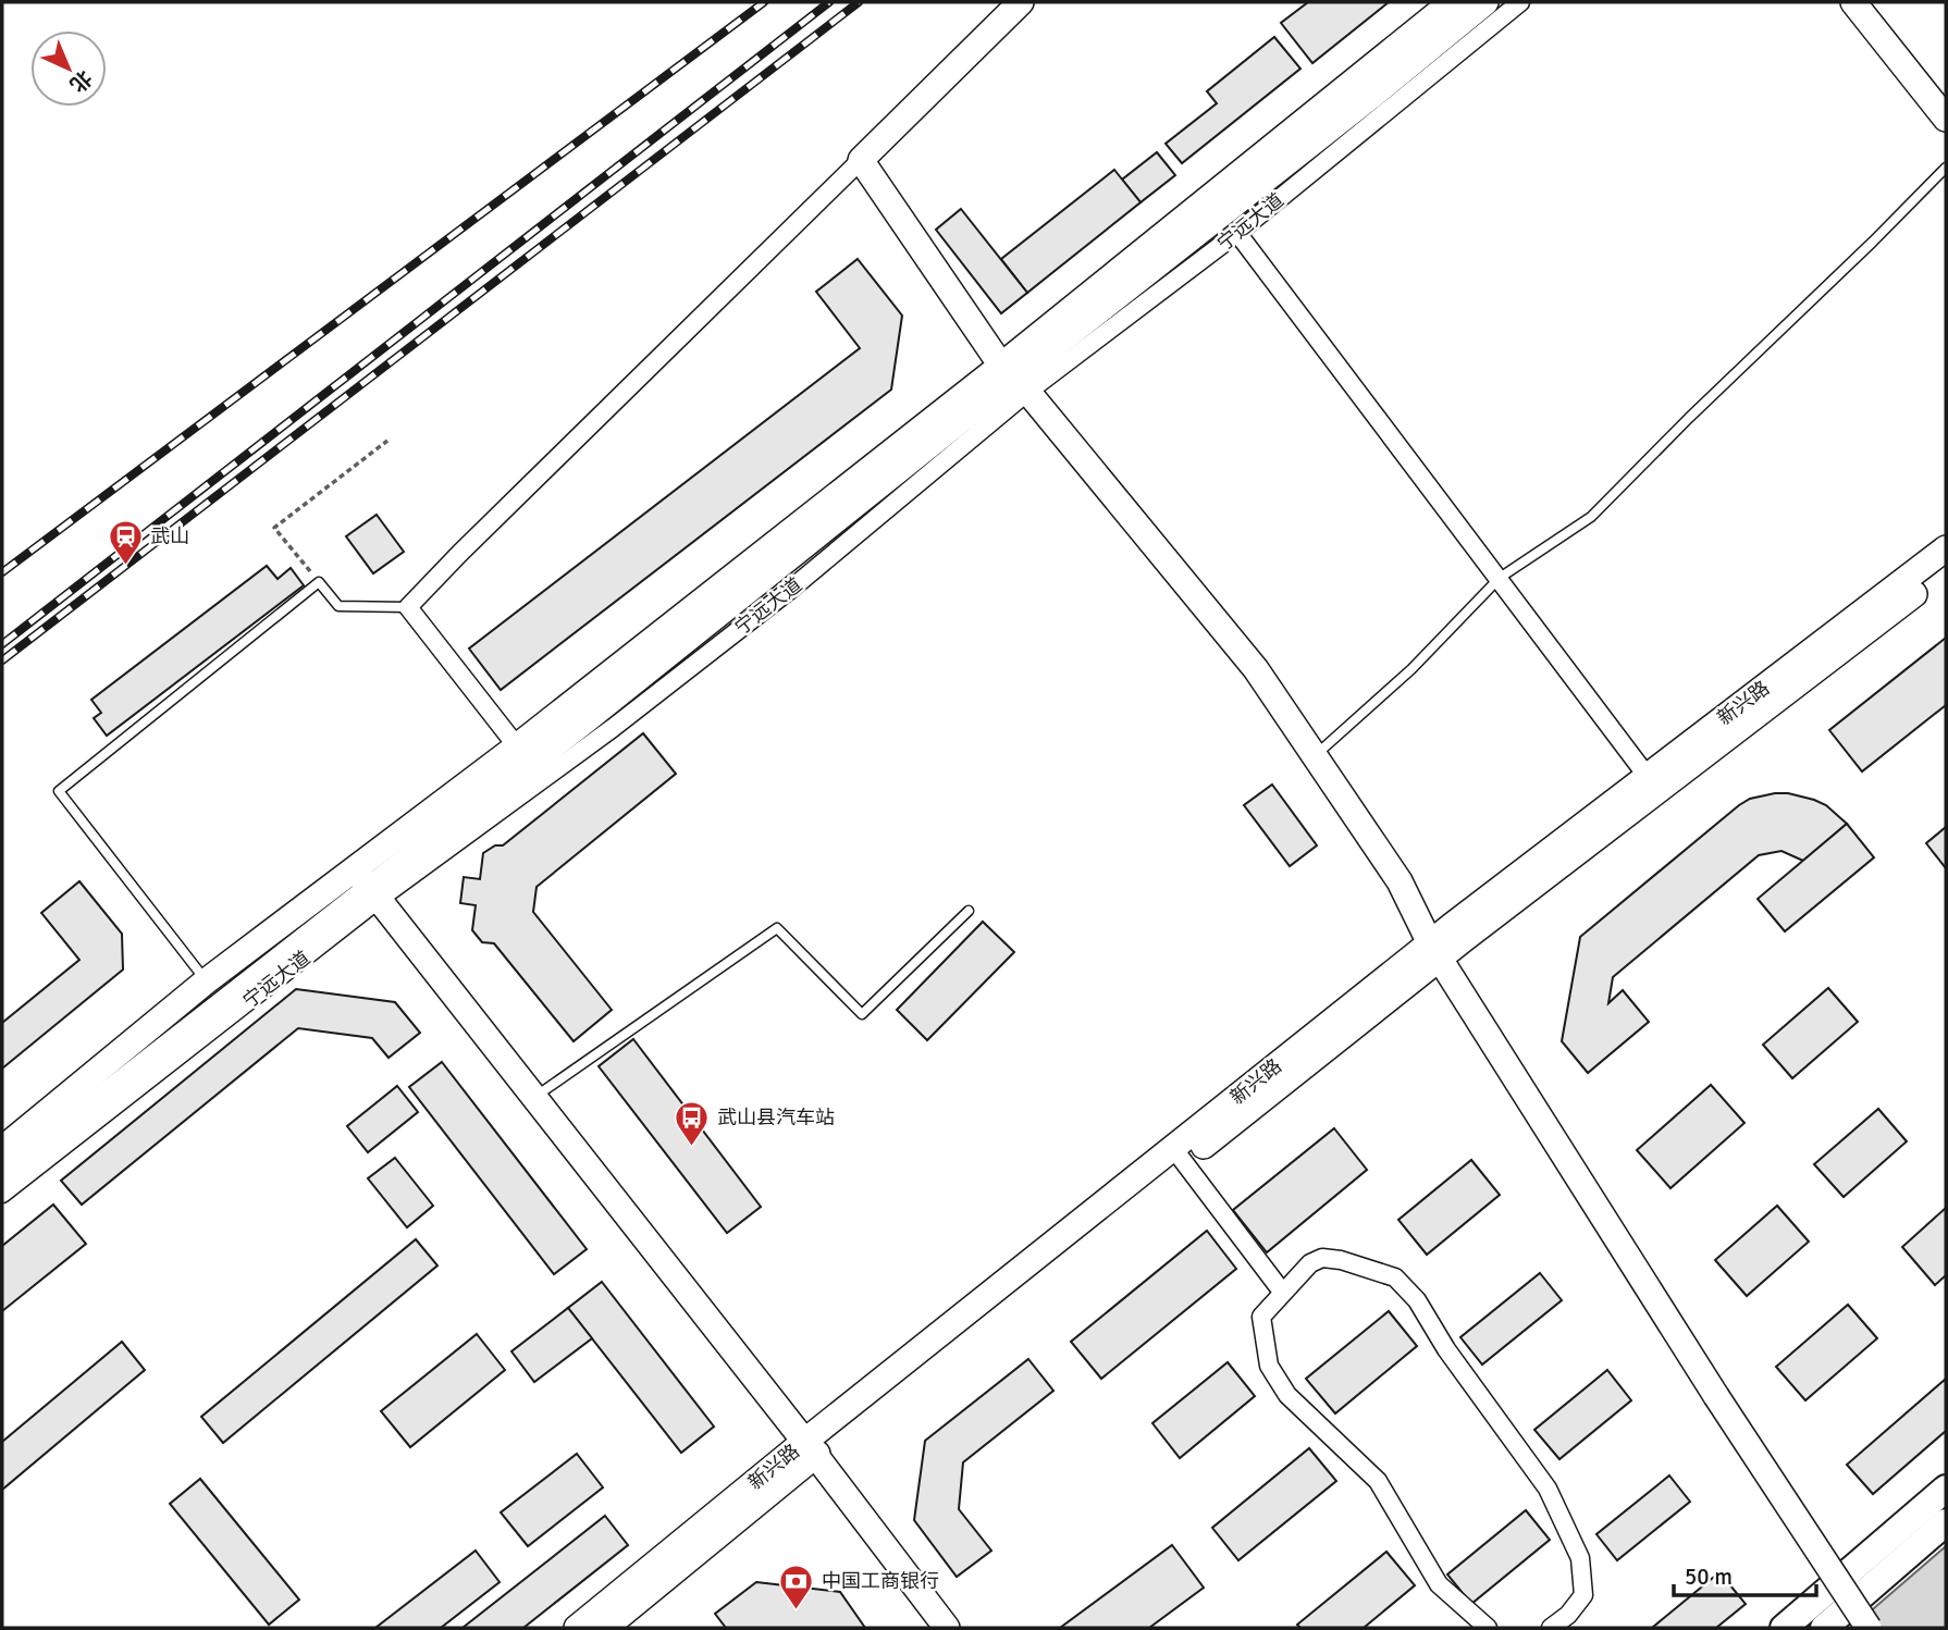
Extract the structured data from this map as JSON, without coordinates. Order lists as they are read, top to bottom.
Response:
{
  "streets": {
    "main road": ["宁远大道", "新兴路"]
  },
  "places": {
    "station": ["武山"],
    "bus stop": ["武山县汽车站"],
    "bank": ["中国工商银行"]
  },
  "scale_bar": "50 m",
  "north": "bottom right"
}
